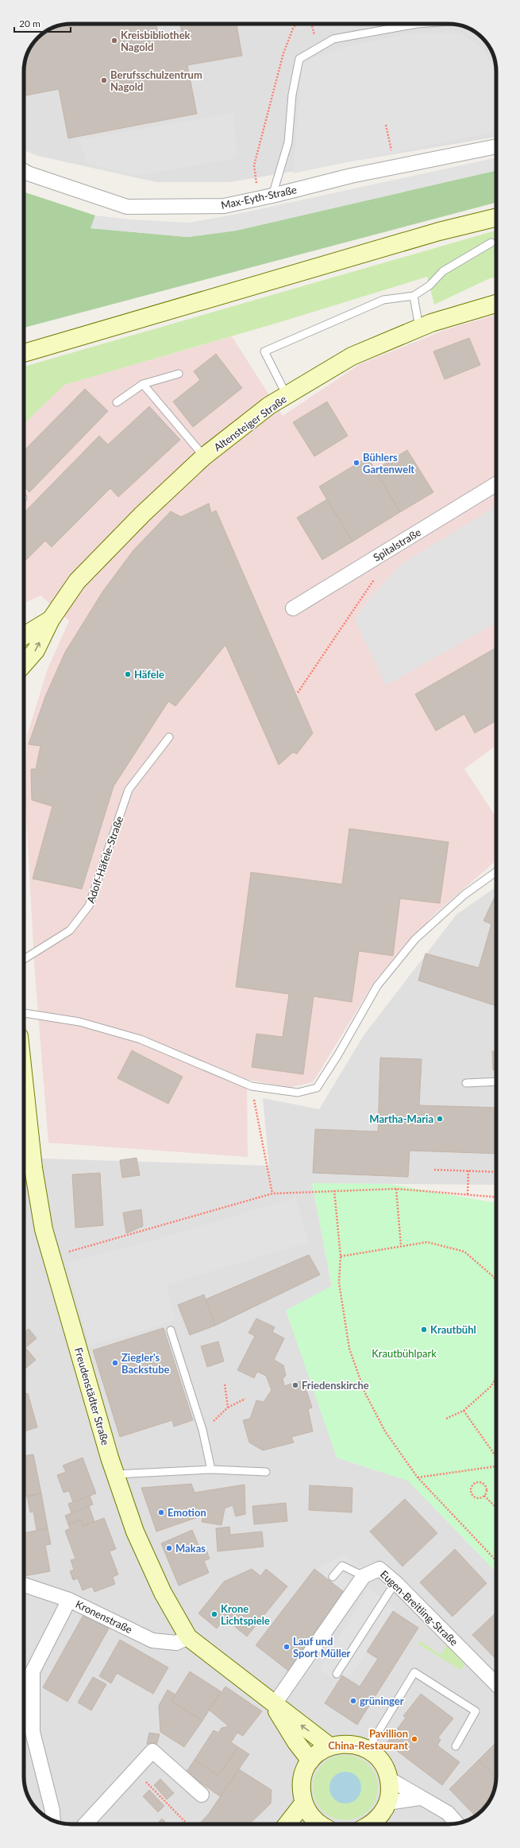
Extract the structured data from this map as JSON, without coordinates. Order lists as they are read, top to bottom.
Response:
{
  "streets": {
    "street": [
      "Max-Eyth-Straße",
      "Altensteiger Straße",
      "Spitalstraße",
      "Freudenstädter Straße",
      "Eugen-Breitling-Straße",
      "Kronenstraße"
    ],
    "lane": ["Adolf-Häfele-Straße"]
  },
  "crossings": [
    ["Freudenstädter Straße", "Eugen-Breitling-Straße"],
    ["Freudenstädter Straße", "Kronenstraße"]
  ],
  "parks": ["Krautbühlpark"],
  "places": [
    "Kreisbibliothek Nagold",
    "Berufsschulzentrum Nagold",
    "Bühlers Gartenwelt",
    "Häfele",
    "Martha-Maria",
    "Krautbühl",
    "Ziegler's Backstube",
    "Friedenskirche",
    "Emotion",
    "Makas",
    "Krone Lichtspiele",
    "Lauf und Sport Müller",
    "grüninger",
    "Pavillion China-Restaurant"
  ],
  "scale_bar": "20 m"
}
